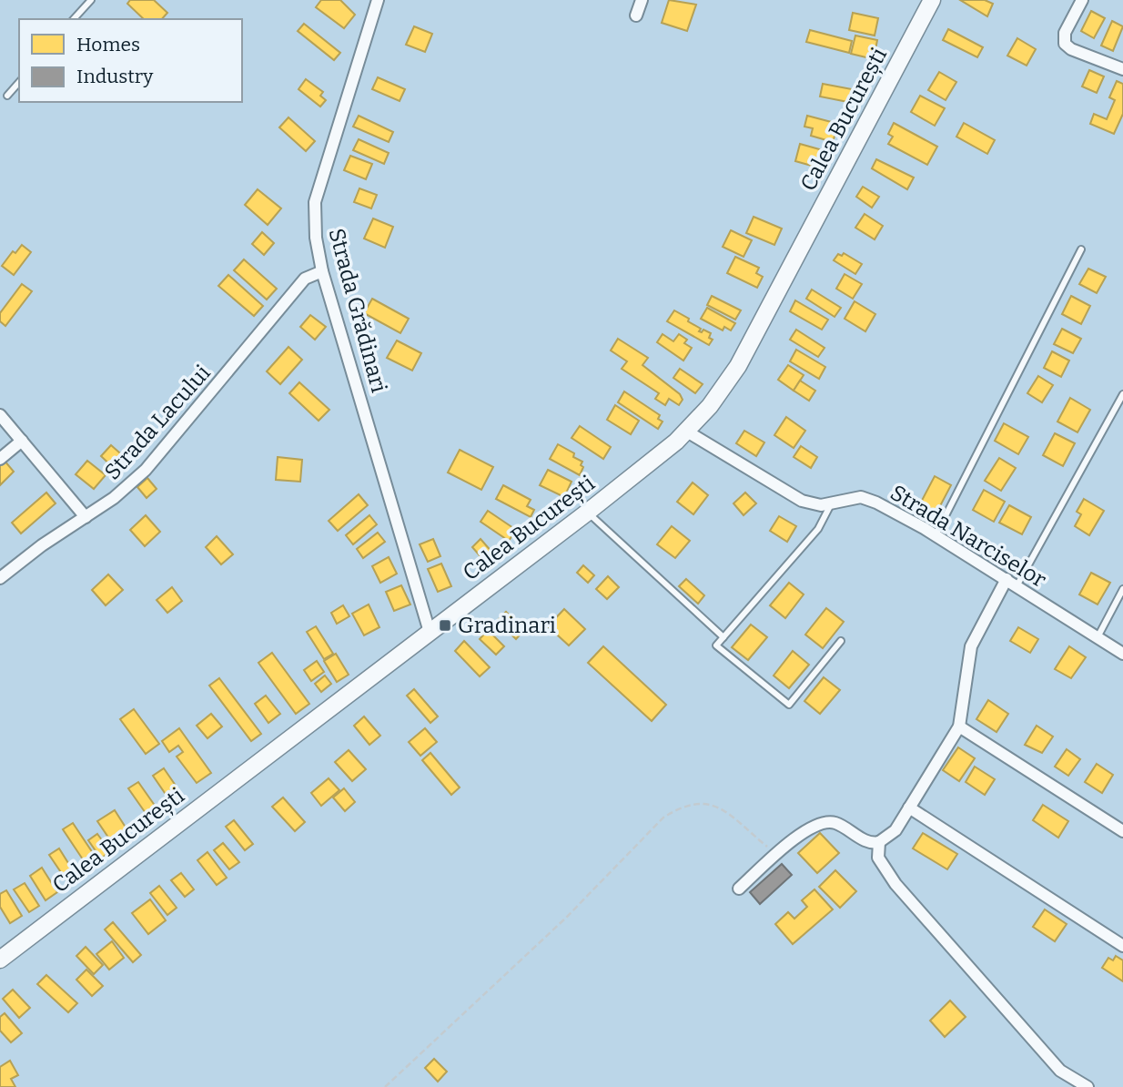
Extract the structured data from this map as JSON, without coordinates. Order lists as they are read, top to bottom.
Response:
{
  "streets": {
    "main road": ["Calea București"],
    "street": ["Strada Grădinari", "Strada Lacului", "Strada Narciselor"]
  },
  "crossings": [
    ["Calea București", "Strada Grădinari"],
    ["Calea București", "Strada Narciselor"],
    ["Strada Grădinari", "Strada Lacului"]
  ],
  "places": {
    "transit": ["Gradinari"]
  },
  "legend": ["Homes", "Industry"]
}
